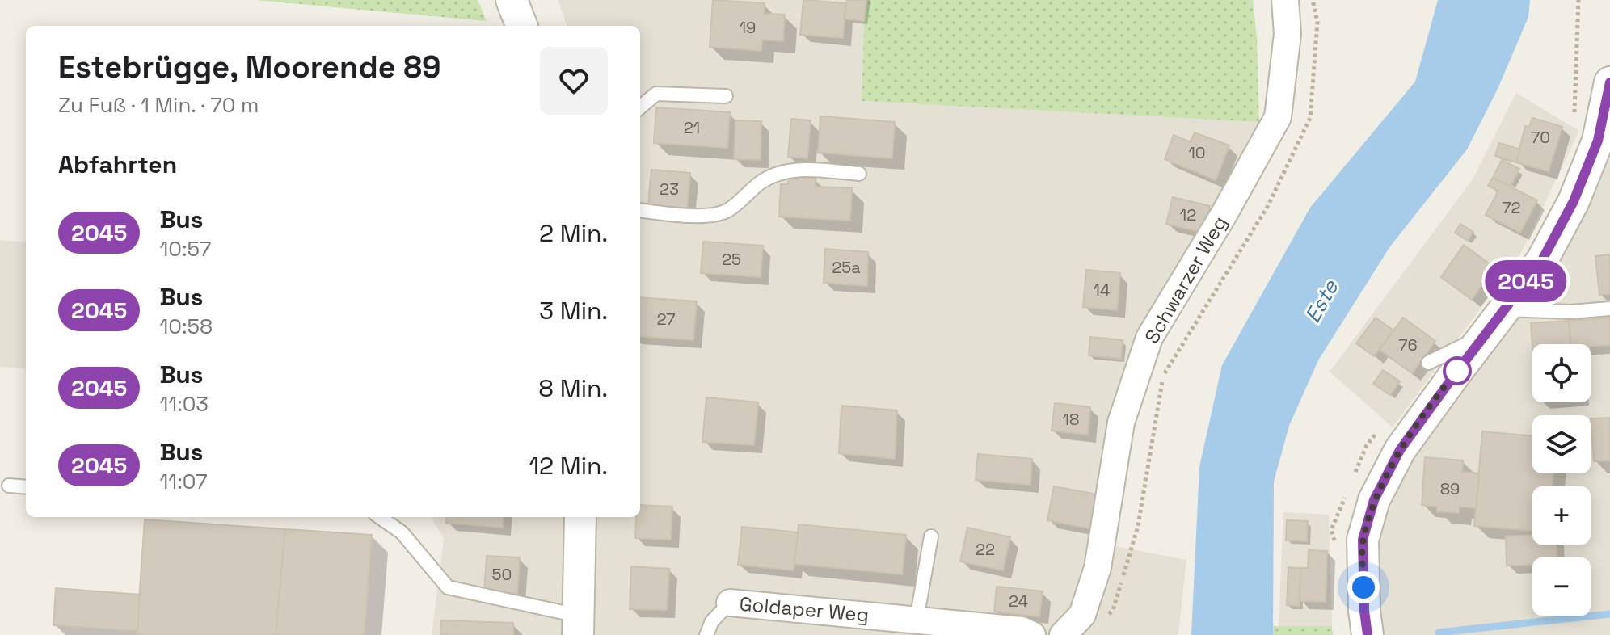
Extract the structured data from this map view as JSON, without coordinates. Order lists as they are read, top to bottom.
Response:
{
  "streets": {
    "street": ["Schwarzer Weg", "Goldaper Weg"]
  },
  "water": ["Este"],
  "lines": ["bus line 2045"],
  "house_numbers": [
    "19",
    "21",
    "70",
    "10",
    "23",
    "72",
    "12",
    "25",
    "25a",
    "14",
    "27",
    "76",
    "18",
    "89",
    "22",
    "50",
    "24"
  ],
  "page": {
    "on_map": "2045",
    "heading": [
      ["Estebrügge, Moorende 89", "Zu Fuß · 1 Min. · 70 m"],
      "Abfahrten"
    ],
    "list": [
      {
        "mark": "2045",
        "name": "Bus",
        "note": "10:57",
        "value": "2 Min."
      },
      {
        "mark": "2045",
        "name": "Bus",
        "note": "10:58",
        "value": "3 Min."
      },
      {
        "mark": "2045",
        "name": "Bus",
        "note": "11:03",
        "value": "8 Min."
      },
      {
        "mark": "2045",
        "name": "Bus",
        "note": "11:07",
        "value": "12 Min."
      }
    ],
    "map_buttons": ["+", "−"]
  }
}
